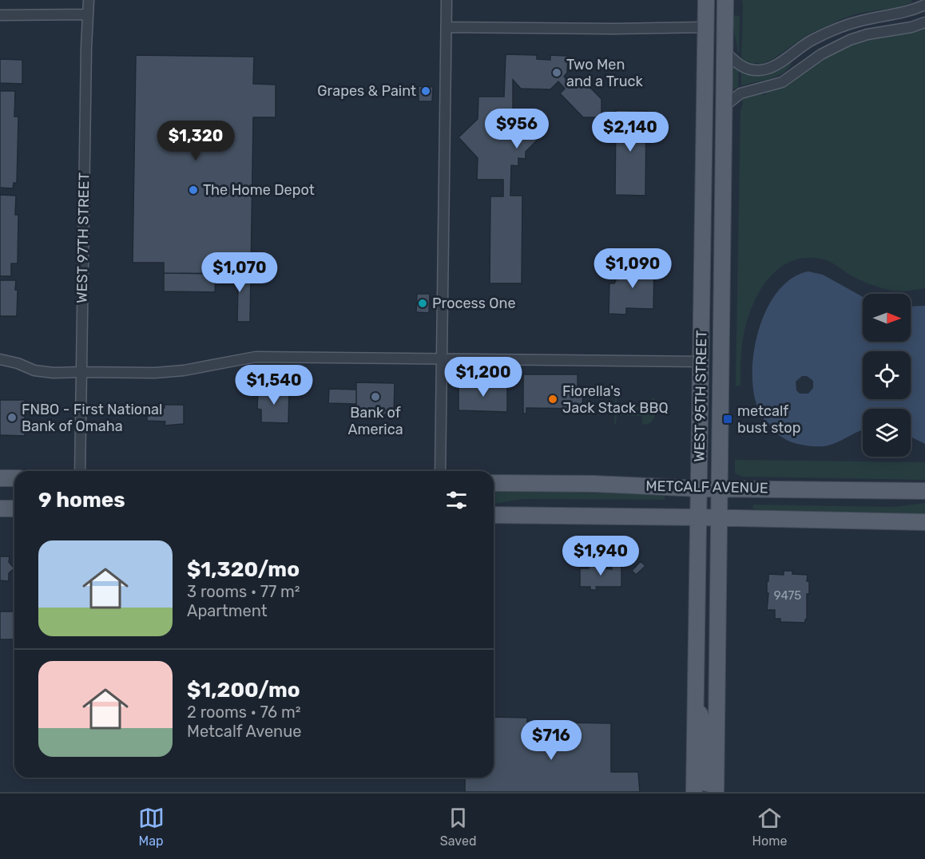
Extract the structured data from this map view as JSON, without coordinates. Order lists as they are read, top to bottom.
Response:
{
  "streets": {
    "main road": ["WEST 95TH STREET", "METCALF AVENUE"],
    "street": ["WEST 97TH STREET"]
  },
  "crossings": [
    ["WEST 95TH STREET", "METCALF AVENUE"]
  ],
  "places": {
    "other": [
      "Two Men and a Truck",
      "Grapes & Paint",
      "The Home Depot",
      "Process One",
      "Bank of America",
      "Fiorella's Jack Stack BBQ",
      "FNBO - First National Bank of Omaha"
    ],
    "transit": ["metcalf bust stop"]
  },
  "house_numbers": ["9475"],
  "north": "right",
  "page": {
    "price": [
      "$956",
      "$2,140",
      "$1,320",
      "$1,090",
      "$1,070",
      "$1,200",
      "$1,540",
      "$1,940",
      "$716"
    ],
    "heading": "9 homes",
    "list": [
      {
        "name": "$1,320/mo",
        "note": "3 rooms · 77 m² · Apartment"
      },
      {
        "name": "$1,200/mo",
        "note": "2 rooms · 76 m² · Metcalf Avenue"
      }
    ],
    "tabs": ["Map", "Saved", "Home"]
  }
}
